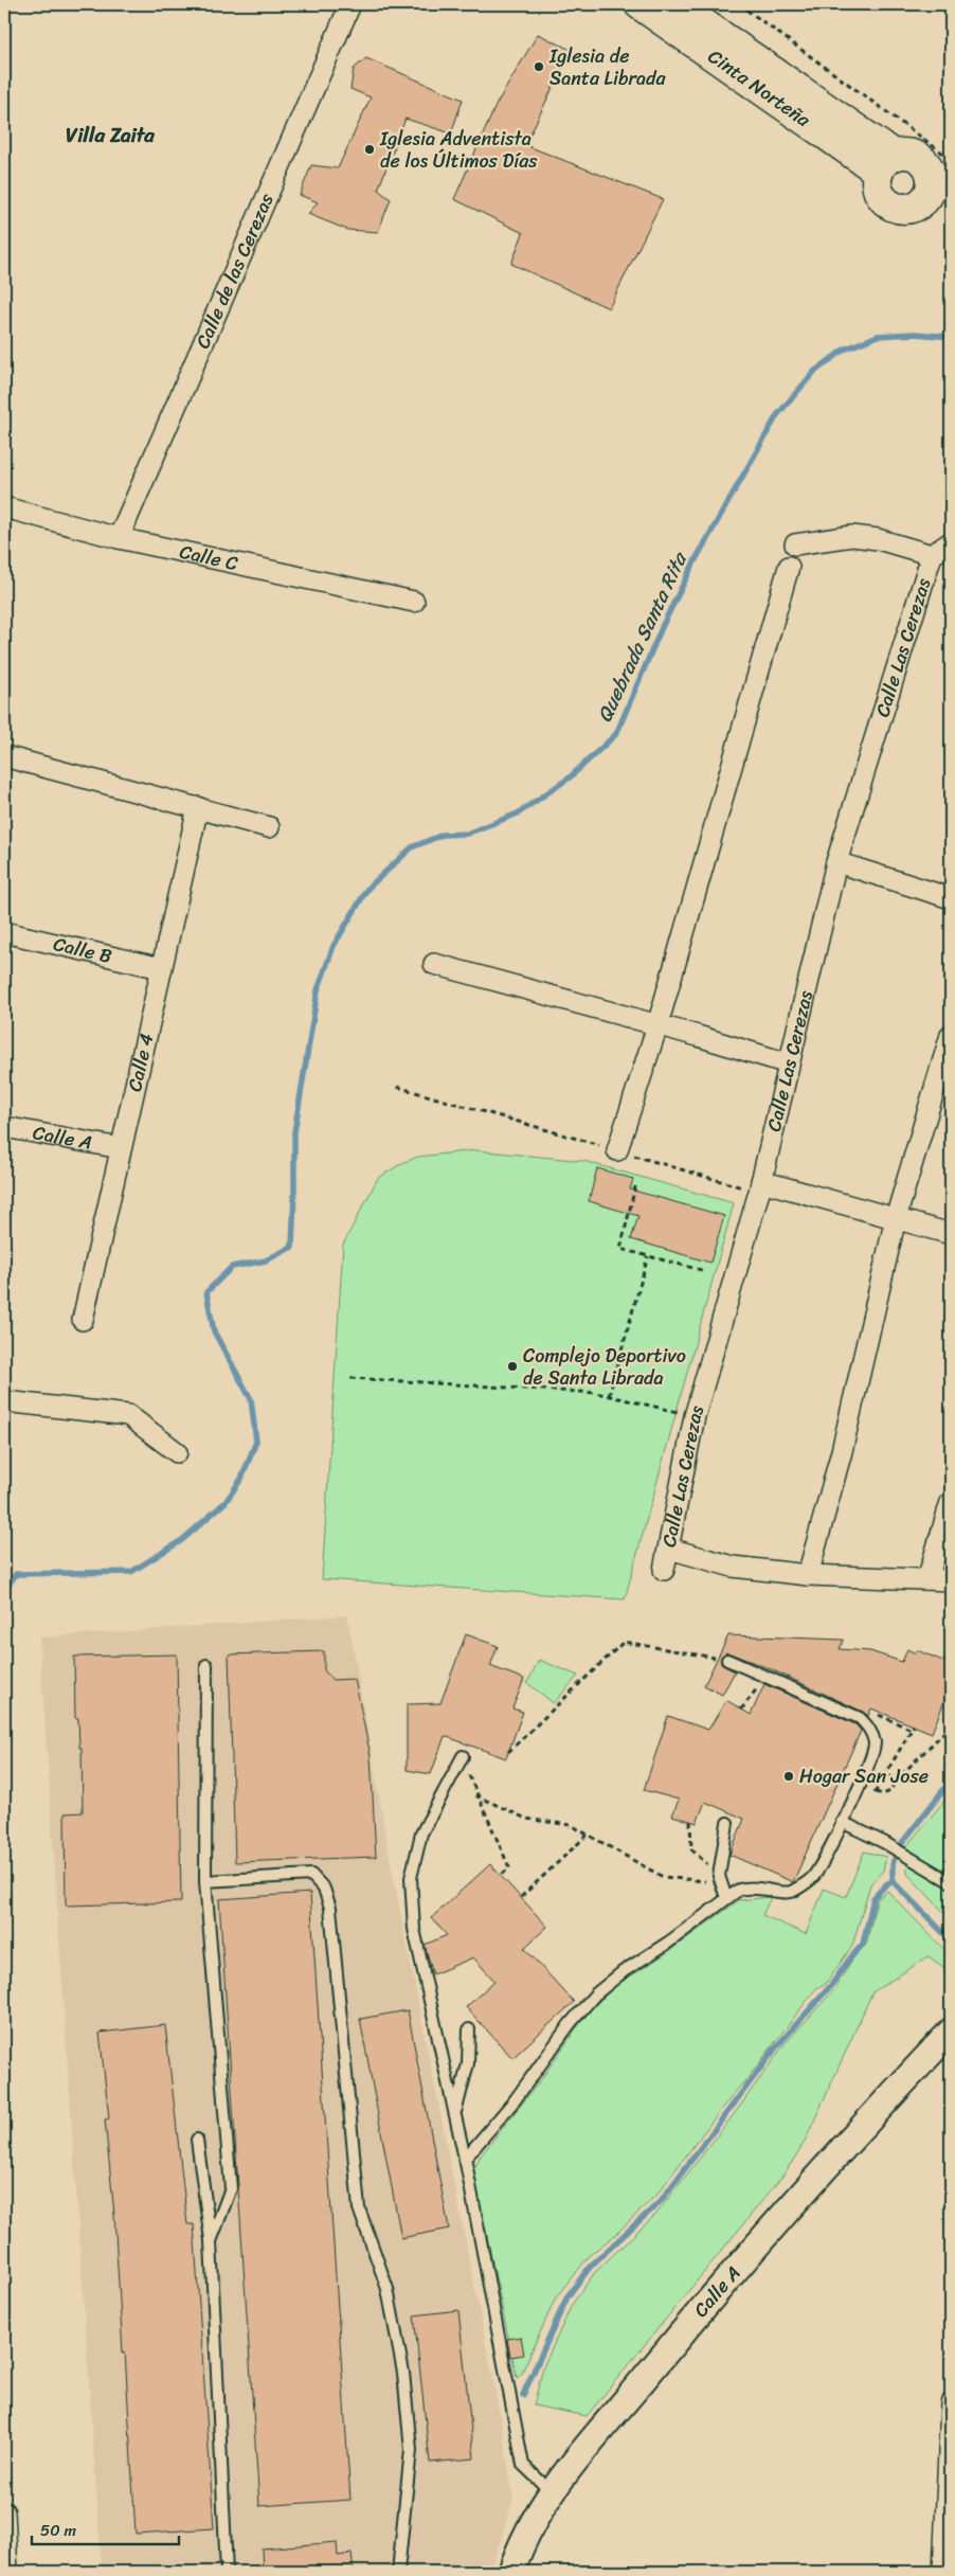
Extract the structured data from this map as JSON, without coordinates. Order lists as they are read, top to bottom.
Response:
{
  "streets": {
    "main road": ["Cinta Norteña"],
    "street": [
      "Calle de las Cerezas",
      "Calle C",
      "Calle Las Cerezas",
      "Calle B",
      "Calle 4",
      "Calle A"
    ]
  },
  "crossings": [
    ["Calle de las Cerezas", "Calle C"],
    ["Calle B", "Calle 4"],
    ["Calle 4", "Calle A"]
  ],
  "districts": ["Villa Zaita"],
  "water": ["Quebrada Santa Rita"],
  "places": [
    "Iglesia de Santa Librada",
    "Iglesia Adventista de los Últimos Días",
    "Complejo Deportivo de Santa Librada",
    "Hogar San Jose"
  ],
  "scale_bar": "50 m"
}
